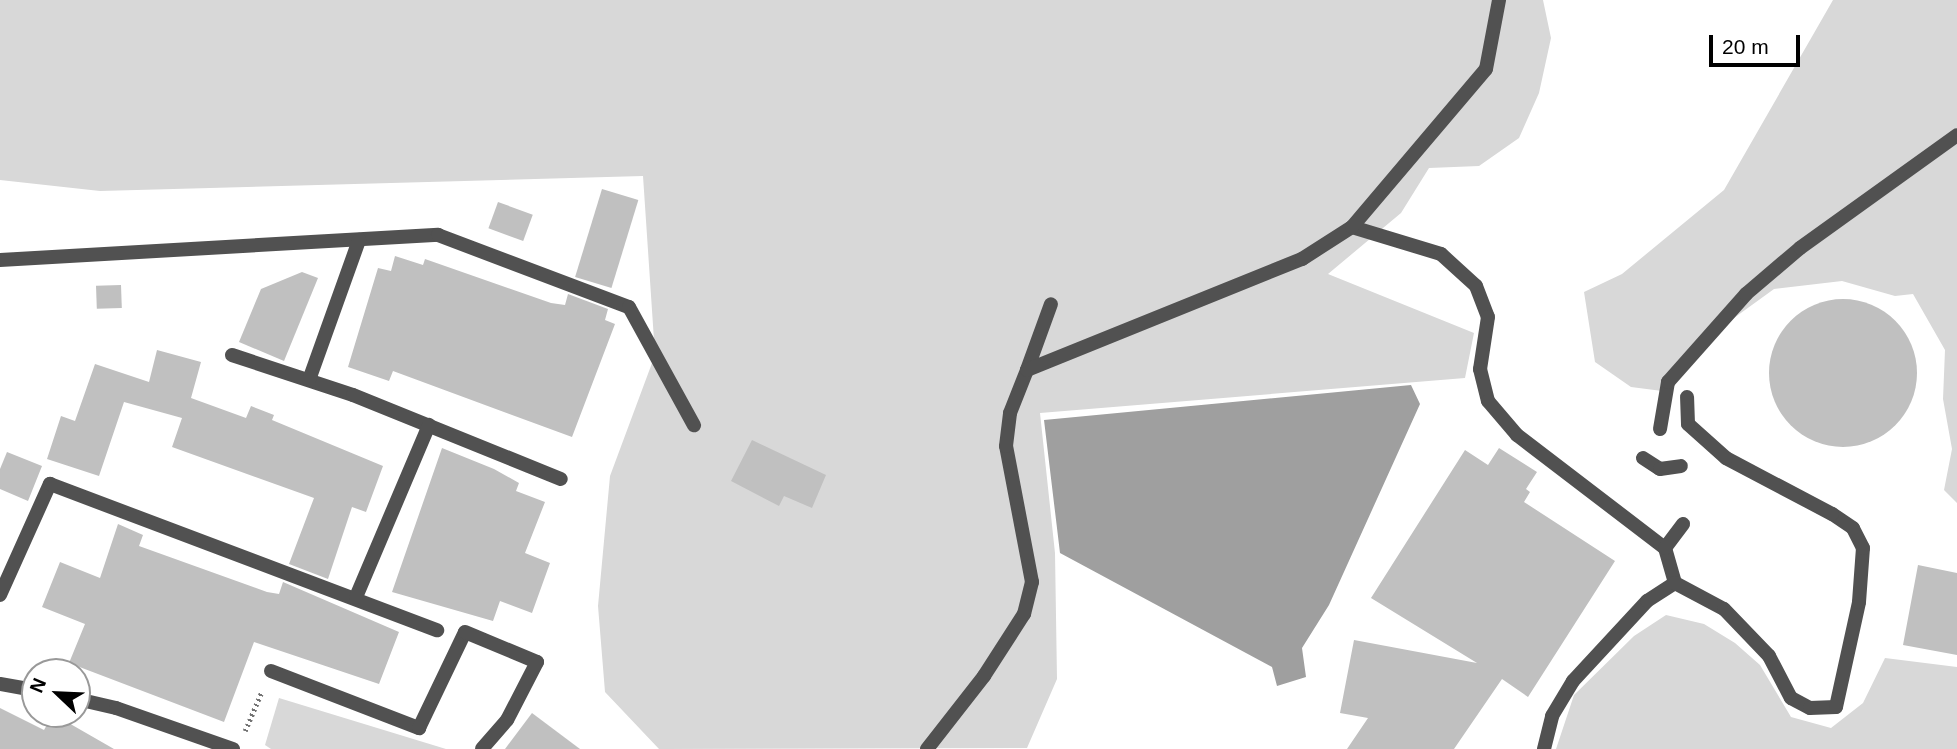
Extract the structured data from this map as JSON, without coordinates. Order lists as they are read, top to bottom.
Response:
{
  "scale_bar": "20 m",
  "north": "top left"
}
